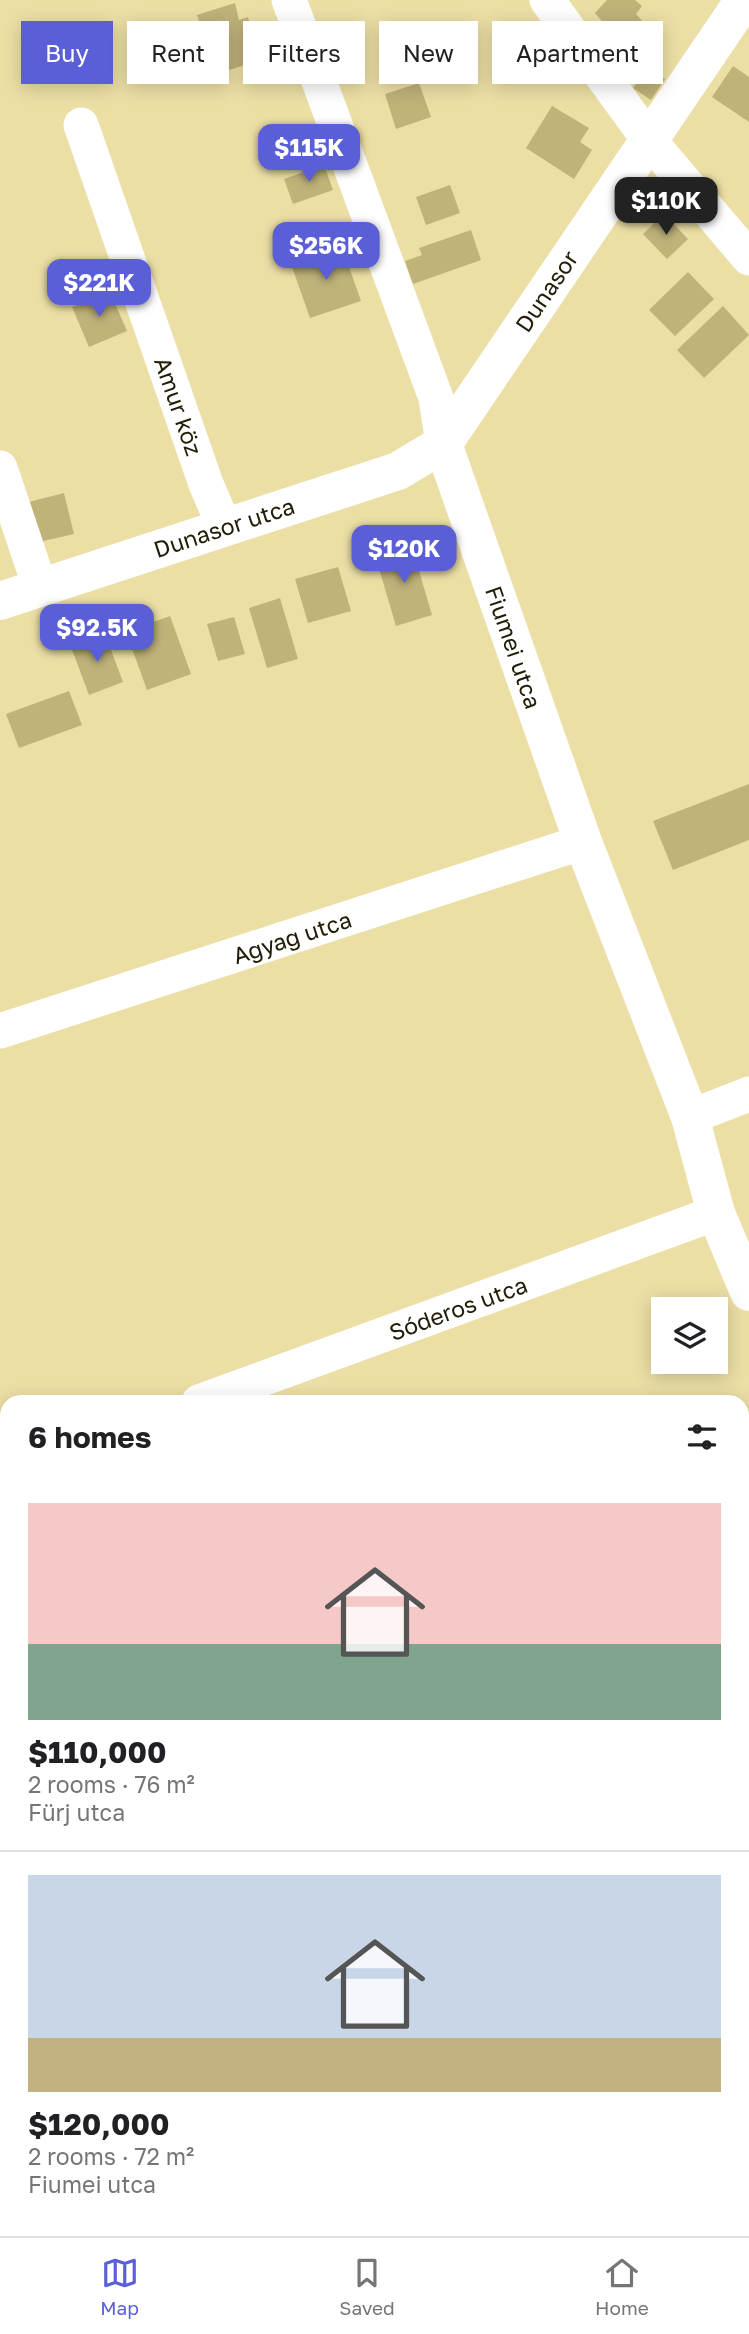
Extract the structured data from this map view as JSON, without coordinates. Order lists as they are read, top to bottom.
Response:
{
  "streets": {
    "street": [
      "Dunasor",
      "Amur köz",
      "Dunasor utca",
      "Fiumei utca",
      "Agyag utca",
      "Sóderos utca"
    ]
  },
  "crossings": [
    ["Dunasor", "Dunasor utca"],
    ["Dunasor", "Fiumei utca"],
    ["Amur köz", "Dunasor utca"],
    ["Dunasor utca", "Fiumei utca"],
    ["Fiumei utca", "Agyag utca"],
    ["Fiumei utca", "Sóderos utca"]
  ],
  "page": {
    "chip": [
      "Buy",
      "Rent",
      "Filters",
      "New",
      "Apartment"
    ],
    "price": [
      "$115K",
      "$110K",
      "$256K",
      "$221K",
      "$120K",
      "$92.5K"
    ],
    "heading": "6 homes",
    "list": [
      {
        "name": "$110,000",
        "note": "2 rooms · 76 m² · Fürj utca"
      },
      {
        "name": "$120,000",
        "note": "2 rooms · 72 m² · Fiumei utca"
      }
    ],
    "tabs": ["Map", "Saved", "Home"]
  }
}
